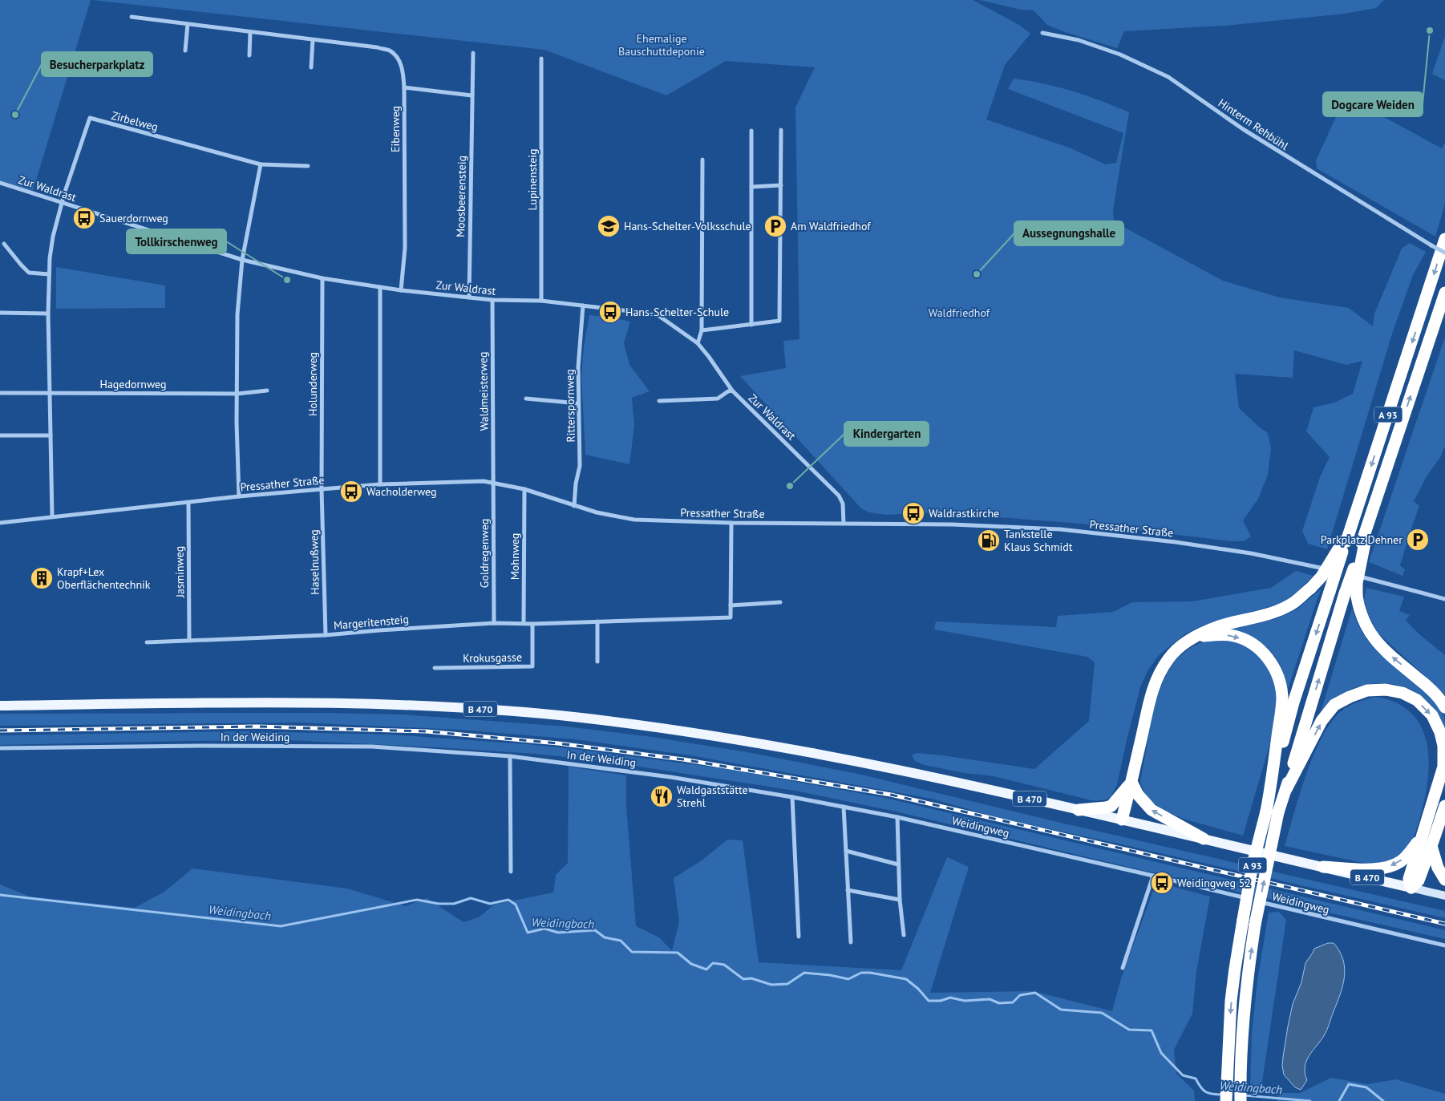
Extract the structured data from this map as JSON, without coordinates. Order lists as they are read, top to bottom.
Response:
{
  "streets": {
    "highway": ["A 93"],
    "main road": ["B 470"],
    "street": [
      "Zirbelweg",
      "Hinterm Rehbühl",
      "Eibenweg",
      "Lupinensteig",
      "Zur Waldrast",
      "Moosbeerensteig",
      "Hagedornweg",
      "Holunderweg",
      "Waldmeisterweg",
      "Ritterspornweg",
      "Pressather Straße",
      "Goldregenweg",
      "Mohnweg",
      "Haselnußweg",
      "Jasminweg",
      "Margeritensteig",
      "Krokusgasse",
      "In der Weiding",
      "Weidingweg"
    ]
  },
  "crossings": [
    ["Zirbelweg", "Zur Waldrast"],
    ["Eibenweg", "Zur Waldrast"],
    ["Lupinensteig", "Zur Waldrast"],
    ["Zur Waldrast", "Moosbeerensteig"],
    ["Zur Waldrast", "Holunderweg"],
    ["Zur Waldrast", "Waldmeisterweg"],
    ["Zur Waldrast", "Ritterspornweg"],
    ["Zur Waldrast", "Pressather Straße"],
    ["Holunderweg", "Pressather Straße"],
    ["Holunderweg", "Haselnußweg"],
    ["Waldmeisterweg", "Pressather Straße"],
    ["Waldmeisterweg", "Goldregenweg"],
    ["Ritterspornweg", "Pressather Straße"],
    ["Pressather Straße", "Goldregenweg"],
    ["Pressather Straße", "Mohnweg"],
    ["Pressather Straße", "Haselnußweg"],
    ["Pressather Straße", "Jasminweg"],
    ["Goldregenweg", "Margeritensteig"],
    ["Mohnweg", "Margeritensteig"],
    ["Haselnußweg", "Margeritensteig"],
    ["Jasminweg", "Margeritensteig"],
    ["Margeritensteig", "Krokusgasse"],
    ["In der Weiding", "Weidingweg"]
  ],
  "water": ["Weidingbach"],
  "parks": ["Ehemalige Bauschuttdeponie", "Waldfriedhof"],
  "places": {
    "other": [
      "Dogcare Weiden",
      "Besucherparkplatz",
      "Aussegnungshalle",
      "Tollkirschenweg",
      "Kindergarten"
    ],
    "bus stop": [
      "Sauerdornweg",
      "Hans-Schelter-Schule",
      "Wacholderweg",
      "Waldrastkirche",
      "Weidingweg 52"
    ],
    "school or university": ["Hans-Schelter-Volksschule"],
    "parking": ["Am Waldfriedhof", "Parkplatz Dehner"],
    "fuel station": ["Tankstelle Klaus Schmidt"],
    "building": ["Krapf+Lex Oberflächentechnik"],
    "restaurant": ["Waldgaststätte Strehl"]
  }
}
